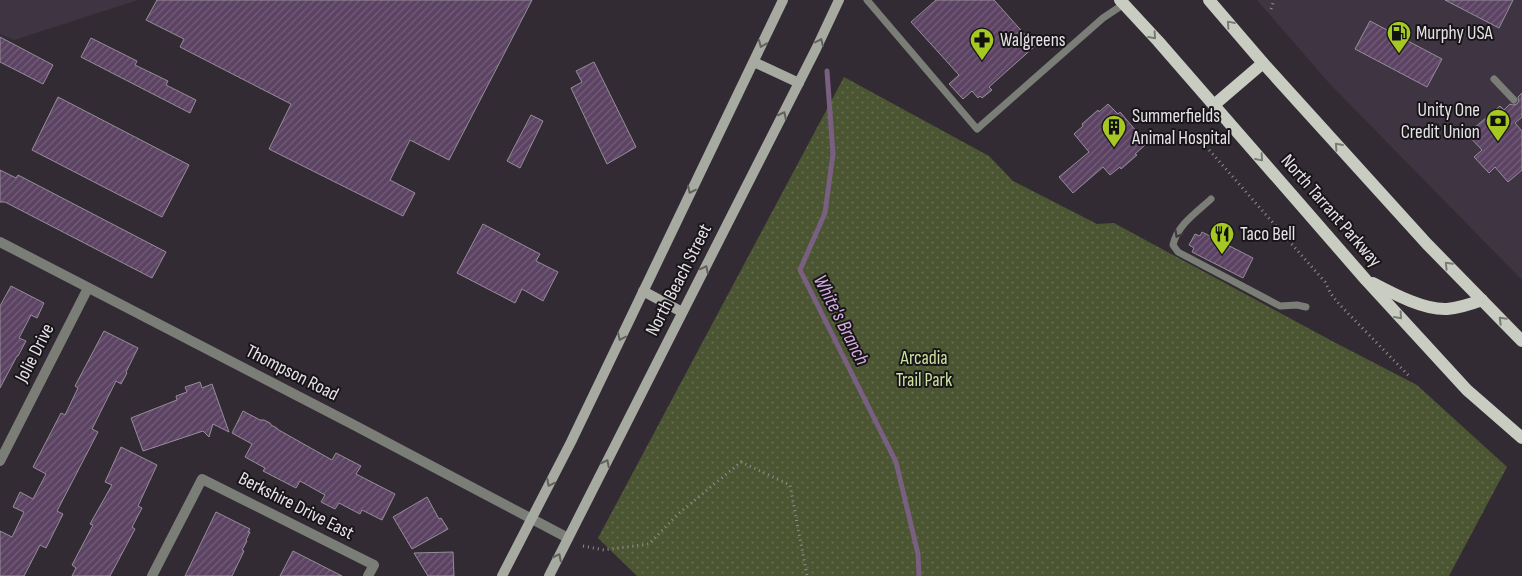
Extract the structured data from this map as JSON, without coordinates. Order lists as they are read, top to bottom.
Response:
{
  "streets": {
    "main road": ["North Tarrant Parkway", "North Beach Street"],
    "street": ["Jolie Drive", "Thompson Road", "Berkshire Drive East"]
  },
  "crossings": [
    ["North Beach Street", "Thompson Road"],
    ["Jolie Drive", "Thompson Road"]
  ],
  "water": ["White's Branch"],
  "parks": ["Arcadia Trail Park"],
  "places": {
    "fuel station": ["Murphy USA"],
    "pharmacy": ["Walgreens"],
    "bank": ["Unity One Credit Union"],
    "building": ["Summerfields Animal Hospital"],
    "restaurant": ["Taco Bell"]
  }
}
